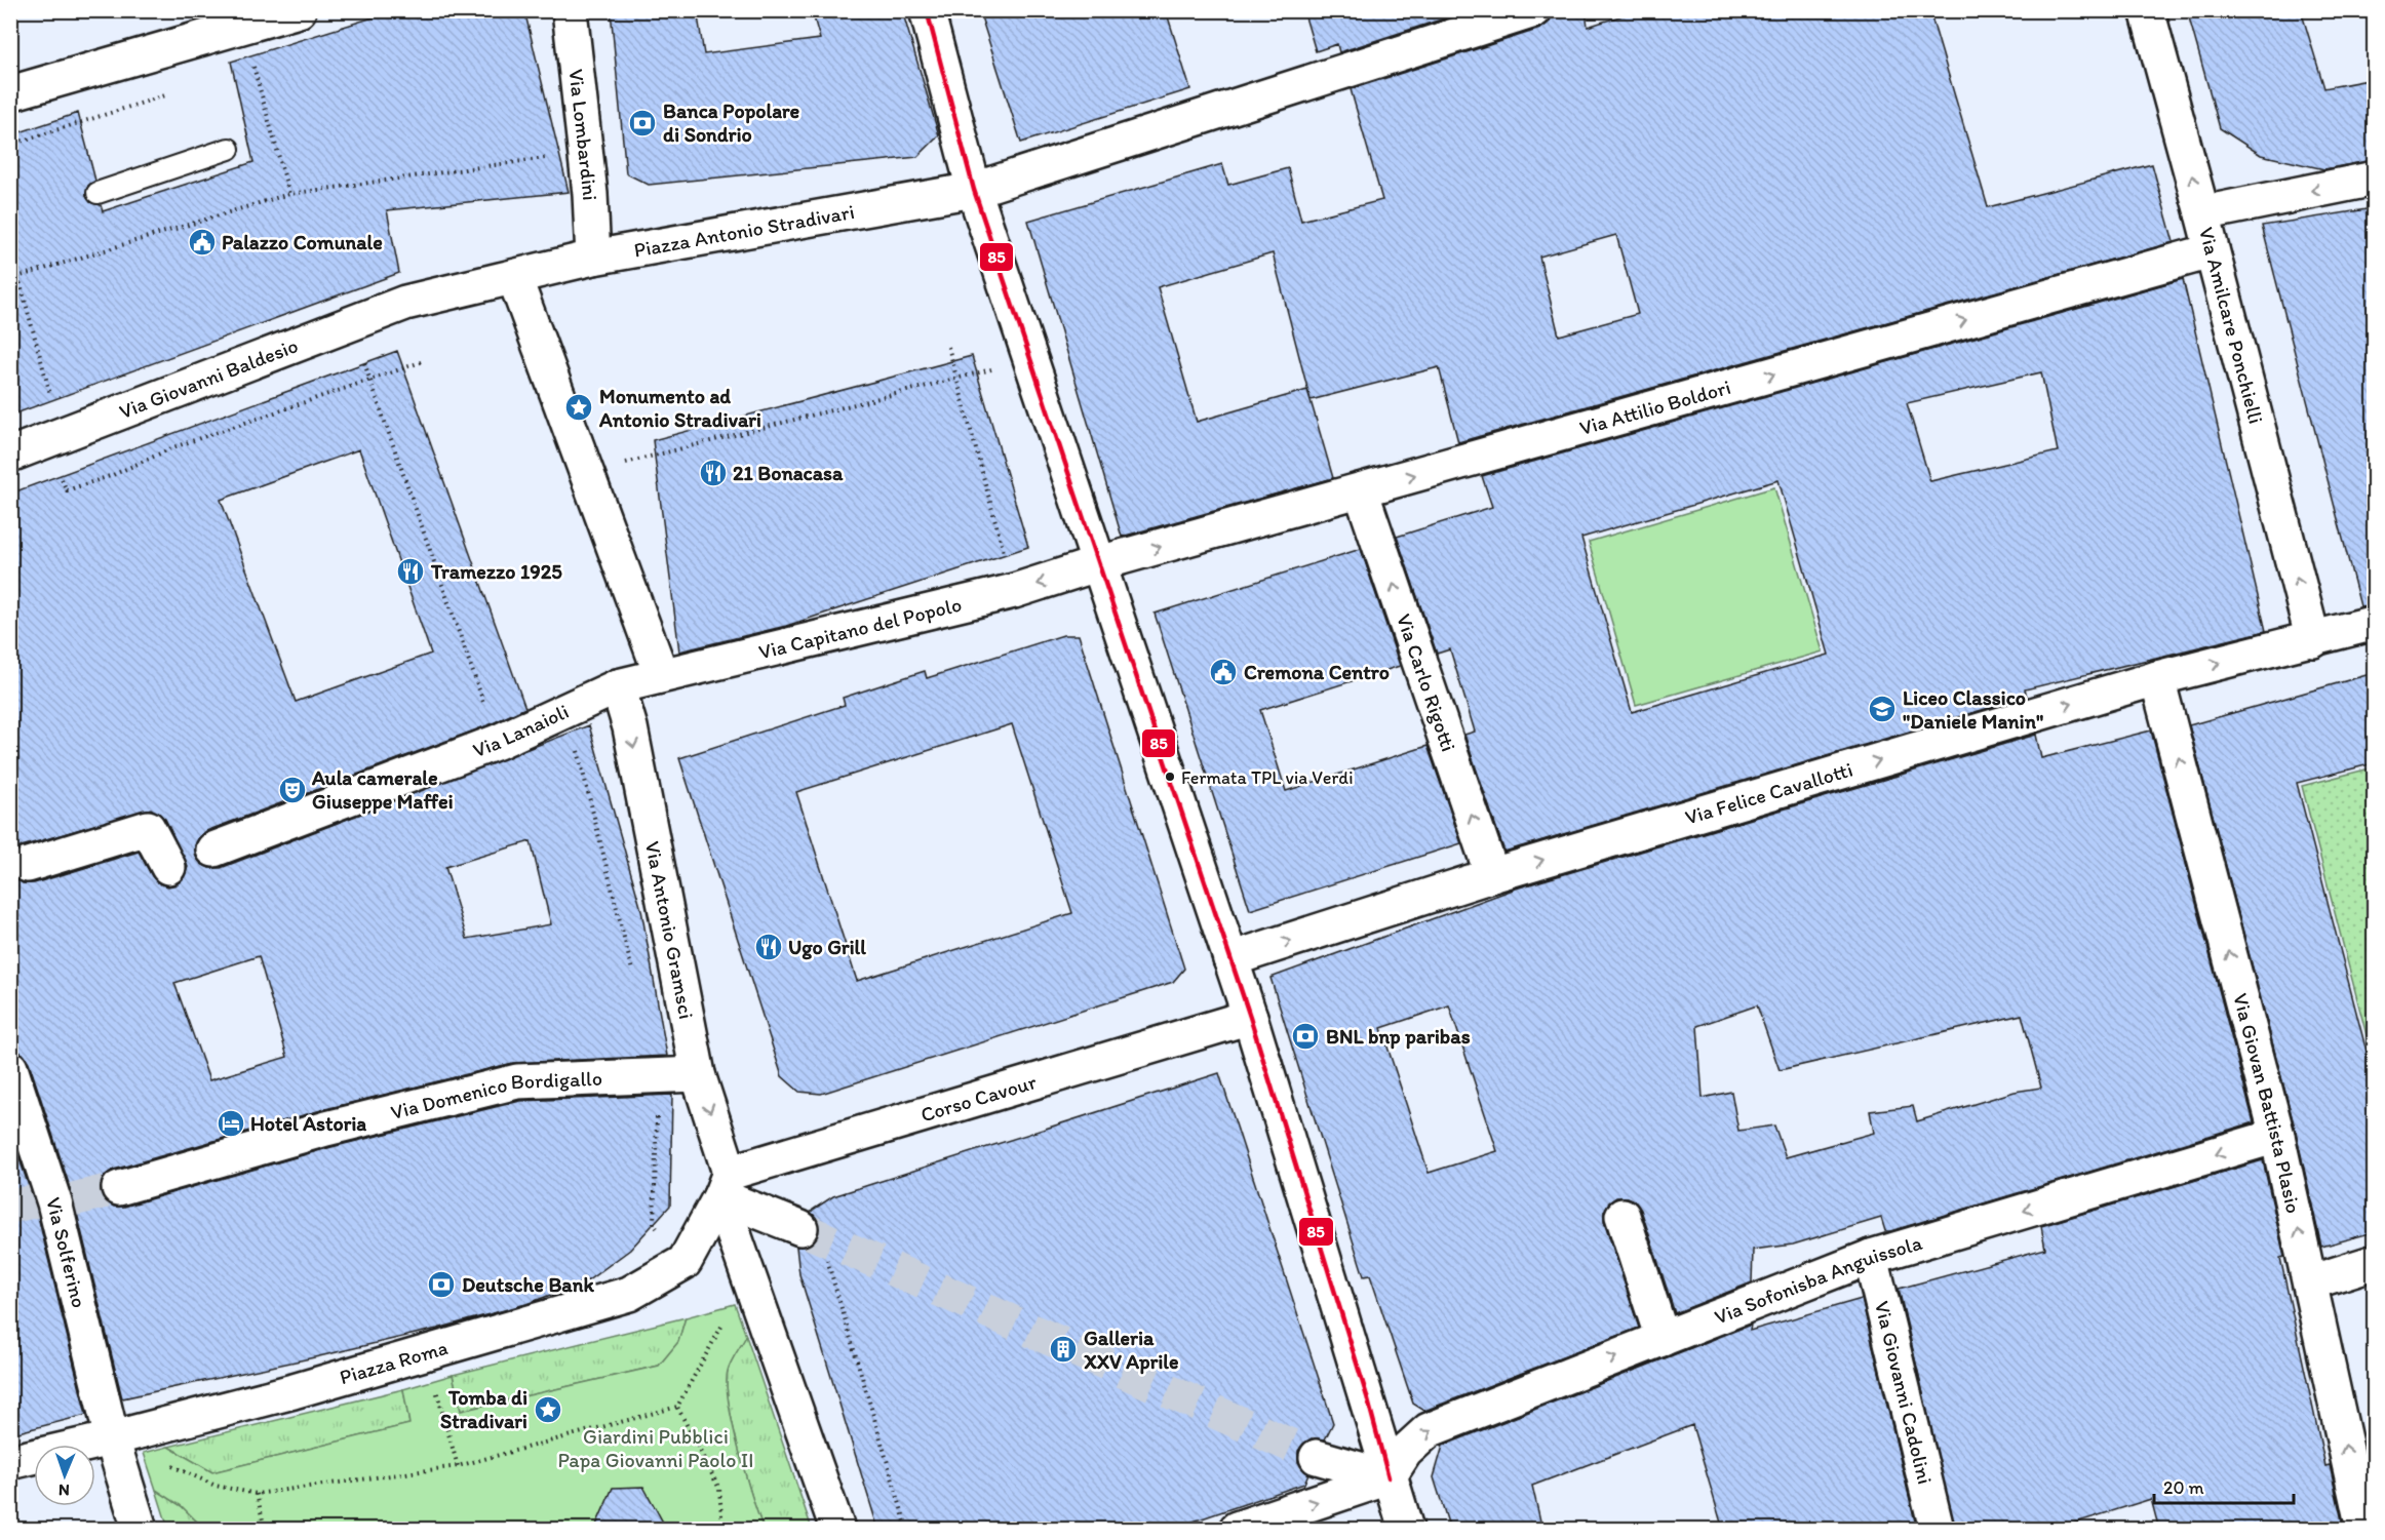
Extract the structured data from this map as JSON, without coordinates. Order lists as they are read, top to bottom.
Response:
{
  "streets": {
    "street": [
      "Via Lombardini",
      "Piazza Antonio Stradivari",
      "Via Amilcare Ponchielli",
      "Via Giovanni Baldesio",
      "Via Attilio Boldori",
      "Via Capitano del Popolo",
      "Via Carlo Rigotti",
      "Via Lanaioli",
      "Via Felice Cavallotti",
      "Via Antonio Gramsci",
      "Via Domenico Bordigallo",
      "Corso Cavour",
      "Via Giovan Battista Plasio",
      "Via Solferino",
      "Via Sofonisba Anguissola",
      "Piazza Roma",
      "Via Giovanni Cadolini"
    ]
  },
  "crossings": [
    ["Via Lombardini", "Piazza Antonio Stradivari"],
    ["Piazza Antonio Stradivari", "Via Giovanni Baldesio"],
    ["Via Amilcare Ponchielli", "Via Attilio Boldori"],
    ["Via Amilcare Ponchielli", "Via Felice Cavallotti"],
    ["Via Attilio Boldori", "Via Capitano del Popolo"],
    ["Via Attilio Boldori", "Via Carlo Rigotti"],
    ["Via Capitano del Popolo", "Via Lanaioli"],
    ["Via Capitano del Popolo", "Via Antonio Gramsci"],
    ["Via Carlo Rigotti", "Via Felice Cavallotti"],
    ["Via Lanaioli", "Via Antonio Gramsci"],
    ["Via Felice Cavallotti", "Via Giovan Battista Plasio"],
    ["Via Antonio Gramsci", "Via Domenico Bordigallo"],
    ["Via Antonio Gramsci", "Corso Cavour"],
    ["Via Antonio Gramsci", "Piazza Roma"],
    ["Corso Cavour", "Piazza Roma"],
    ["Via Giovan Battista Plasio", "Via Sofonisba Anguissola"],
    ["Via Solferino", "Piazza Roma"],
    ["Via Sofonisba Anguissola", "Via Giovanni Cadolini"]
  ],
  "one_way": [
    "Via Amilcare Ponchielli",
    "Via Attilio Boldori",
    "Via Capitano del Popolo",
    "Via Felice Cavallotti",
    "Via Antonio Gramsci",
    "Via Giovan Battista Plasio"
  ],
  "parks": ["Giardini Pubblici Papa Giovanni Paolo II"],
  "places": {
    "bank": ["Banca Popolare di Sondrio", "BNL bnp paribas", "Deutsche Bank"],
    "public building": ["Palazzo Comunale", "Cremona Centro"],
    "place": ["Monumento ad Antonio Stradivari", "Tomba di Stradivari"],
    "restaurant": ["21 Bonacasa", "Tramezzo 1925", "Ugo Grill"],
    "school or university": ["Liceo Classico \"Daniele Manin\""],
    "other": ["Fermata TPL via Verdi"],
    "theatre": ["Aula camerale Giuseppe Maffei"],
    "hotel": ["Hotel Astoria"],
    "building": ["Galleria XXV Aprile"]
  },
  "lines": ["transit line 85"],
  "scale_bar": "20 m",
  "north": "bottom"
}
